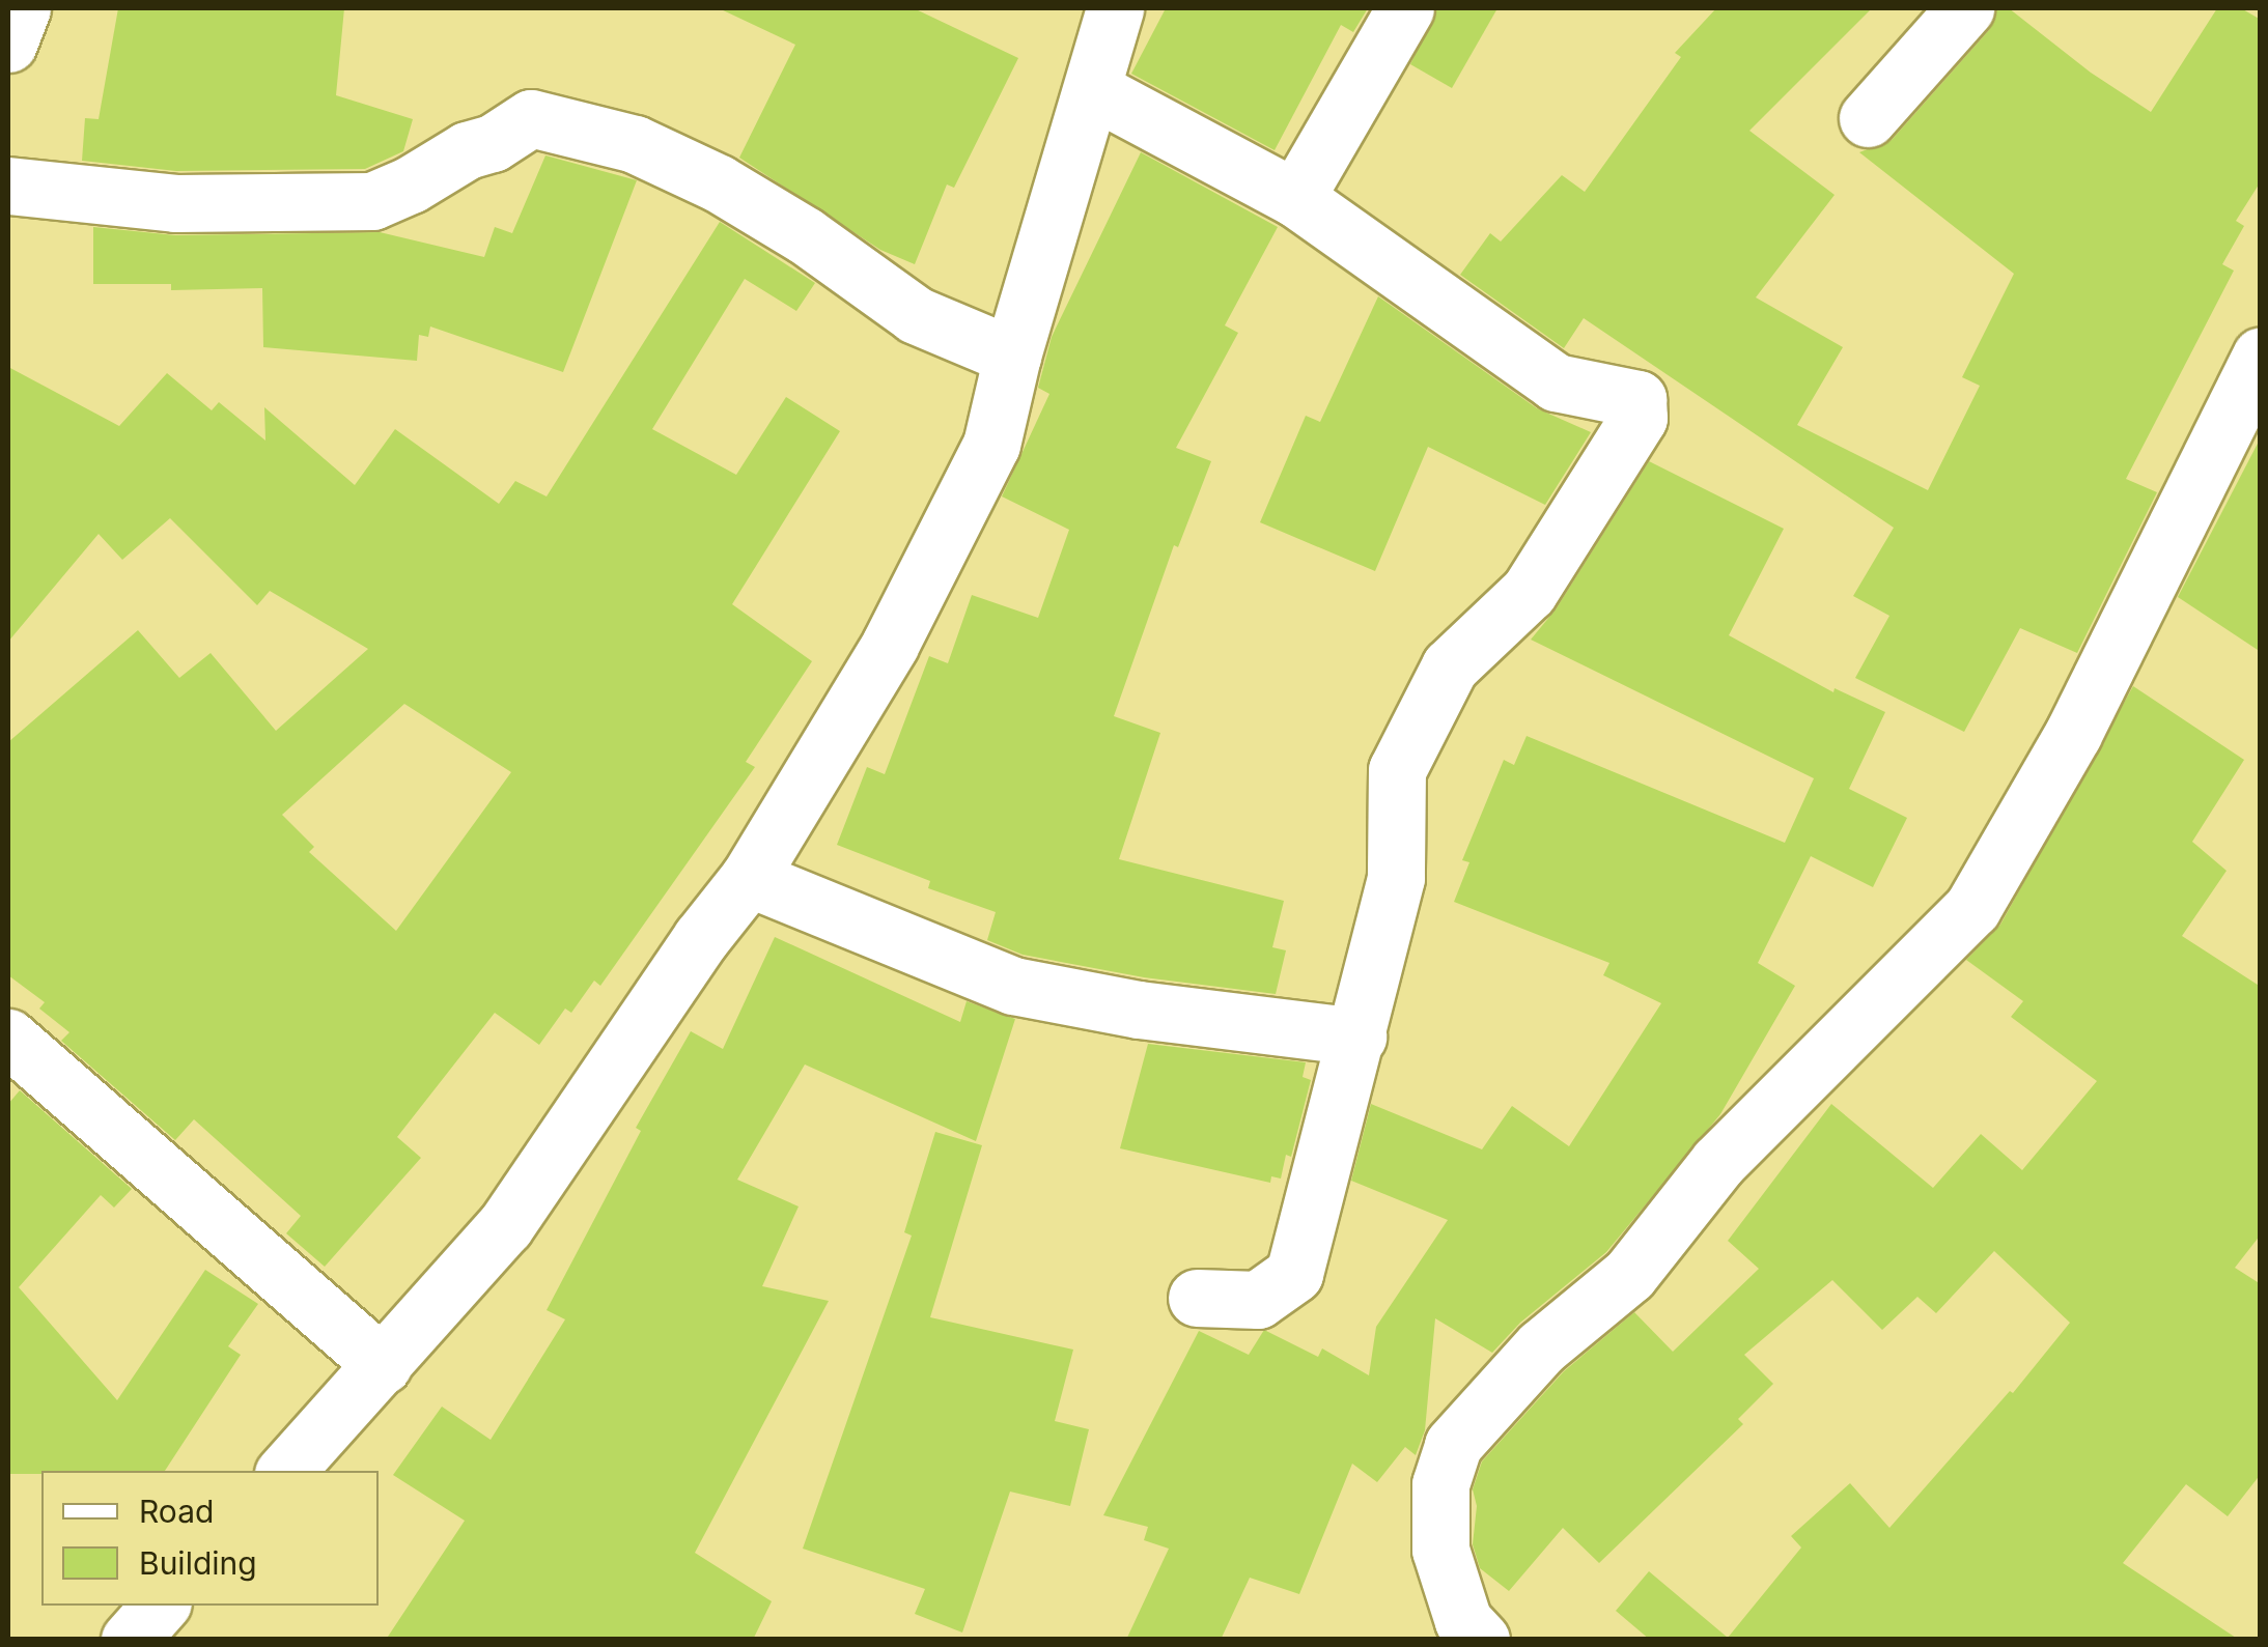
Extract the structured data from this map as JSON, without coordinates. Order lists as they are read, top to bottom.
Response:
{
  "legend": ["Road", "Building"]
}
